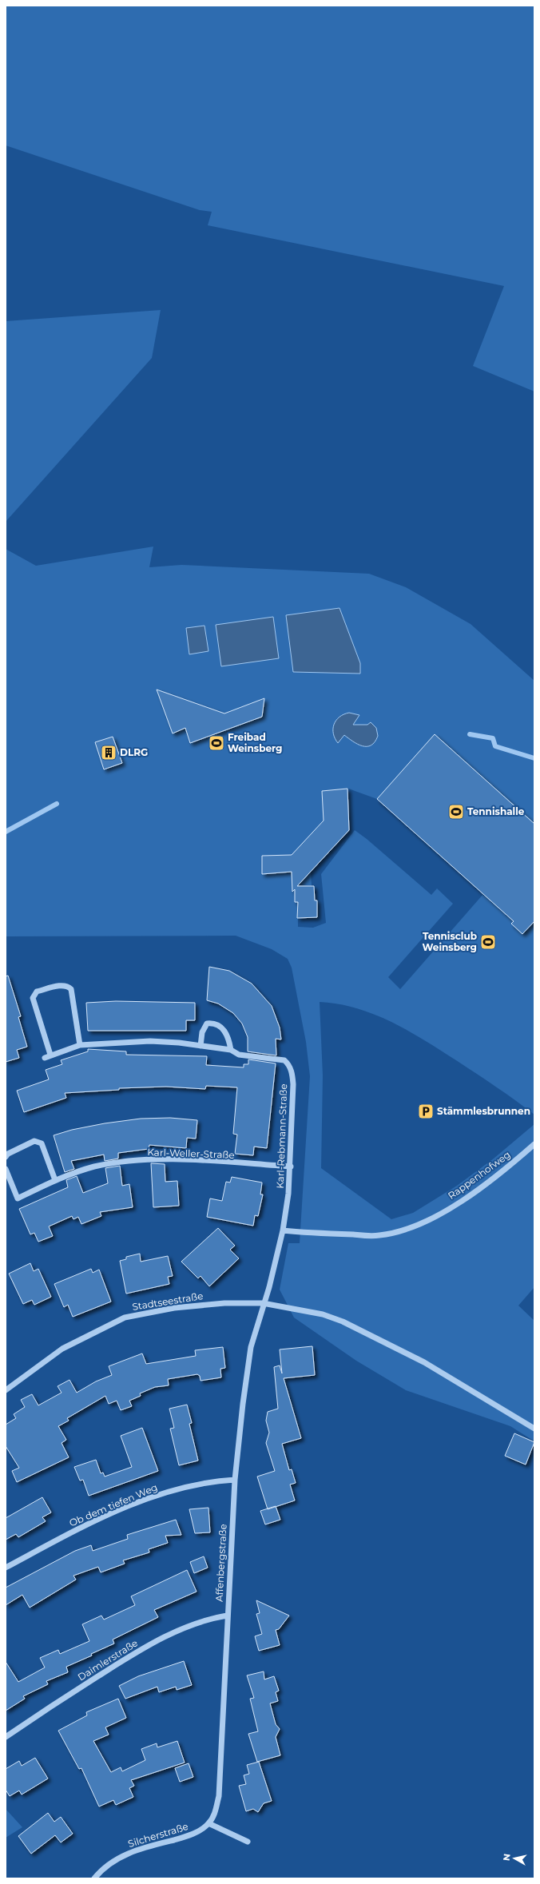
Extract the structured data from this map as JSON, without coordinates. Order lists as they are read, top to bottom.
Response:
{
  "streets": {
    "street": [
      "Karl-Rebmann-Straße",
      "Karl-Weller-Straße",
      "Rappenhofweg",
      "Stadtseestraße",
      "Ob dem tiefen Weg",
      "Affenbergstraße",
      "Daimlerstraße",
      "Silcherstraße"
    ]
  },
  "crossings": [
    ["Karl-Rebmann-Straße", "Karl-Weller-Straße"],
    ["Karl-Rebmann-Straße", "Rappenhofweg"],
    ["Karl-Rebmann-Straße", "Stadtseestraße"],
    ["Karl-Rebmann-Straße", "Affenbergstraße"],
    ["Stadtseestraße", "Affenbergstraße"],
    ["Ob dem tiefen Weg", "Affenbergstraße"],
    ["Affenbergstraße", "Daimlerstraße"],
    ["Affenbergstraße", "Silcherstraße"]
  ],
  "places": {
    "sports": ["Freibad Weinsberg", "Tennishalle", "Tennisclub Weinsberg"],
    "building": ["DLRG"],
    "parking": ["Stämmlesbrunnen"]
  },
  "north": "left"
}
